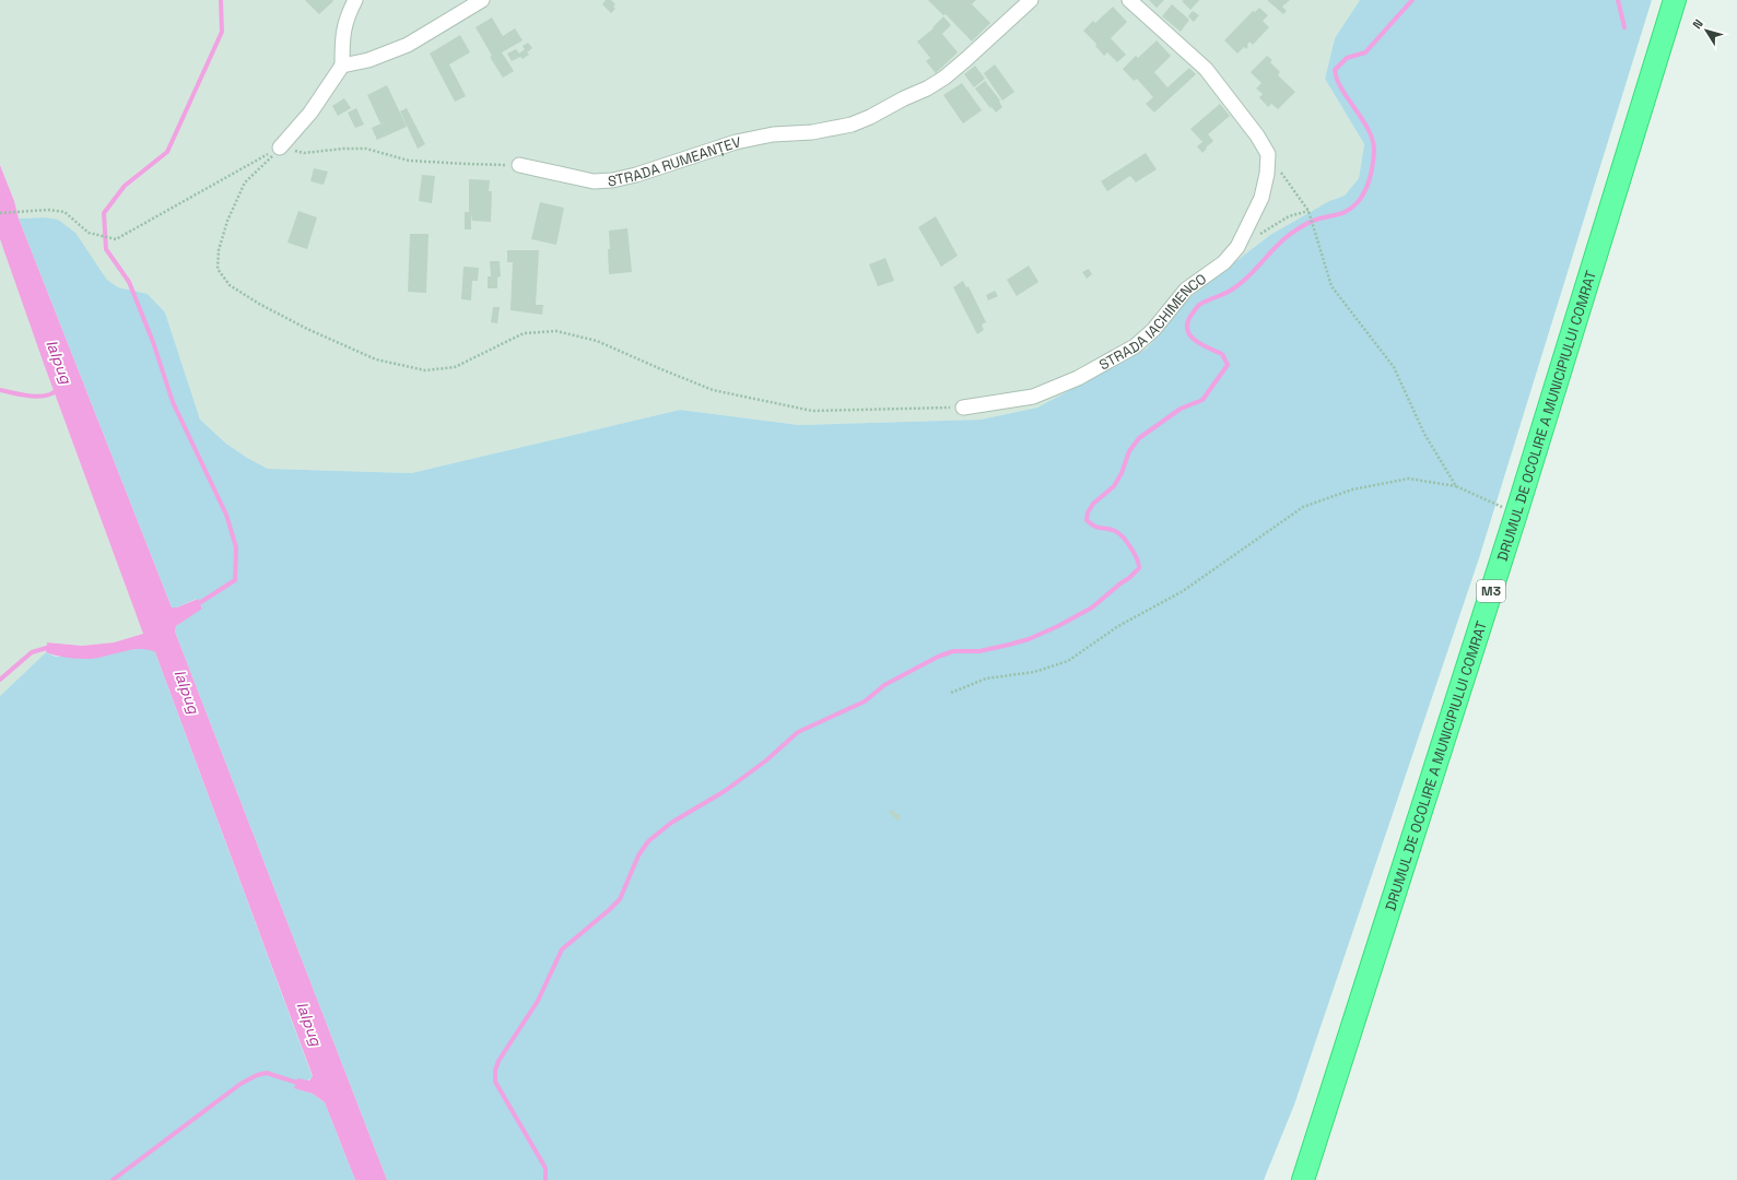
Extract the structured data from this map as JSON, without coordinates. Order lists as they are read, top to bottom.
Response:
{
  "streets": {
    "highway": ["DRUMUL DE OCOLIRE A MUNICIPIULUI COMRAT", "M3"],
    "street": ["STRADA RUMEANȚEV", "STRADA IACHIMENCO"]
  },
  "water": ["Ialpug"],
  "north": "top left"
}
